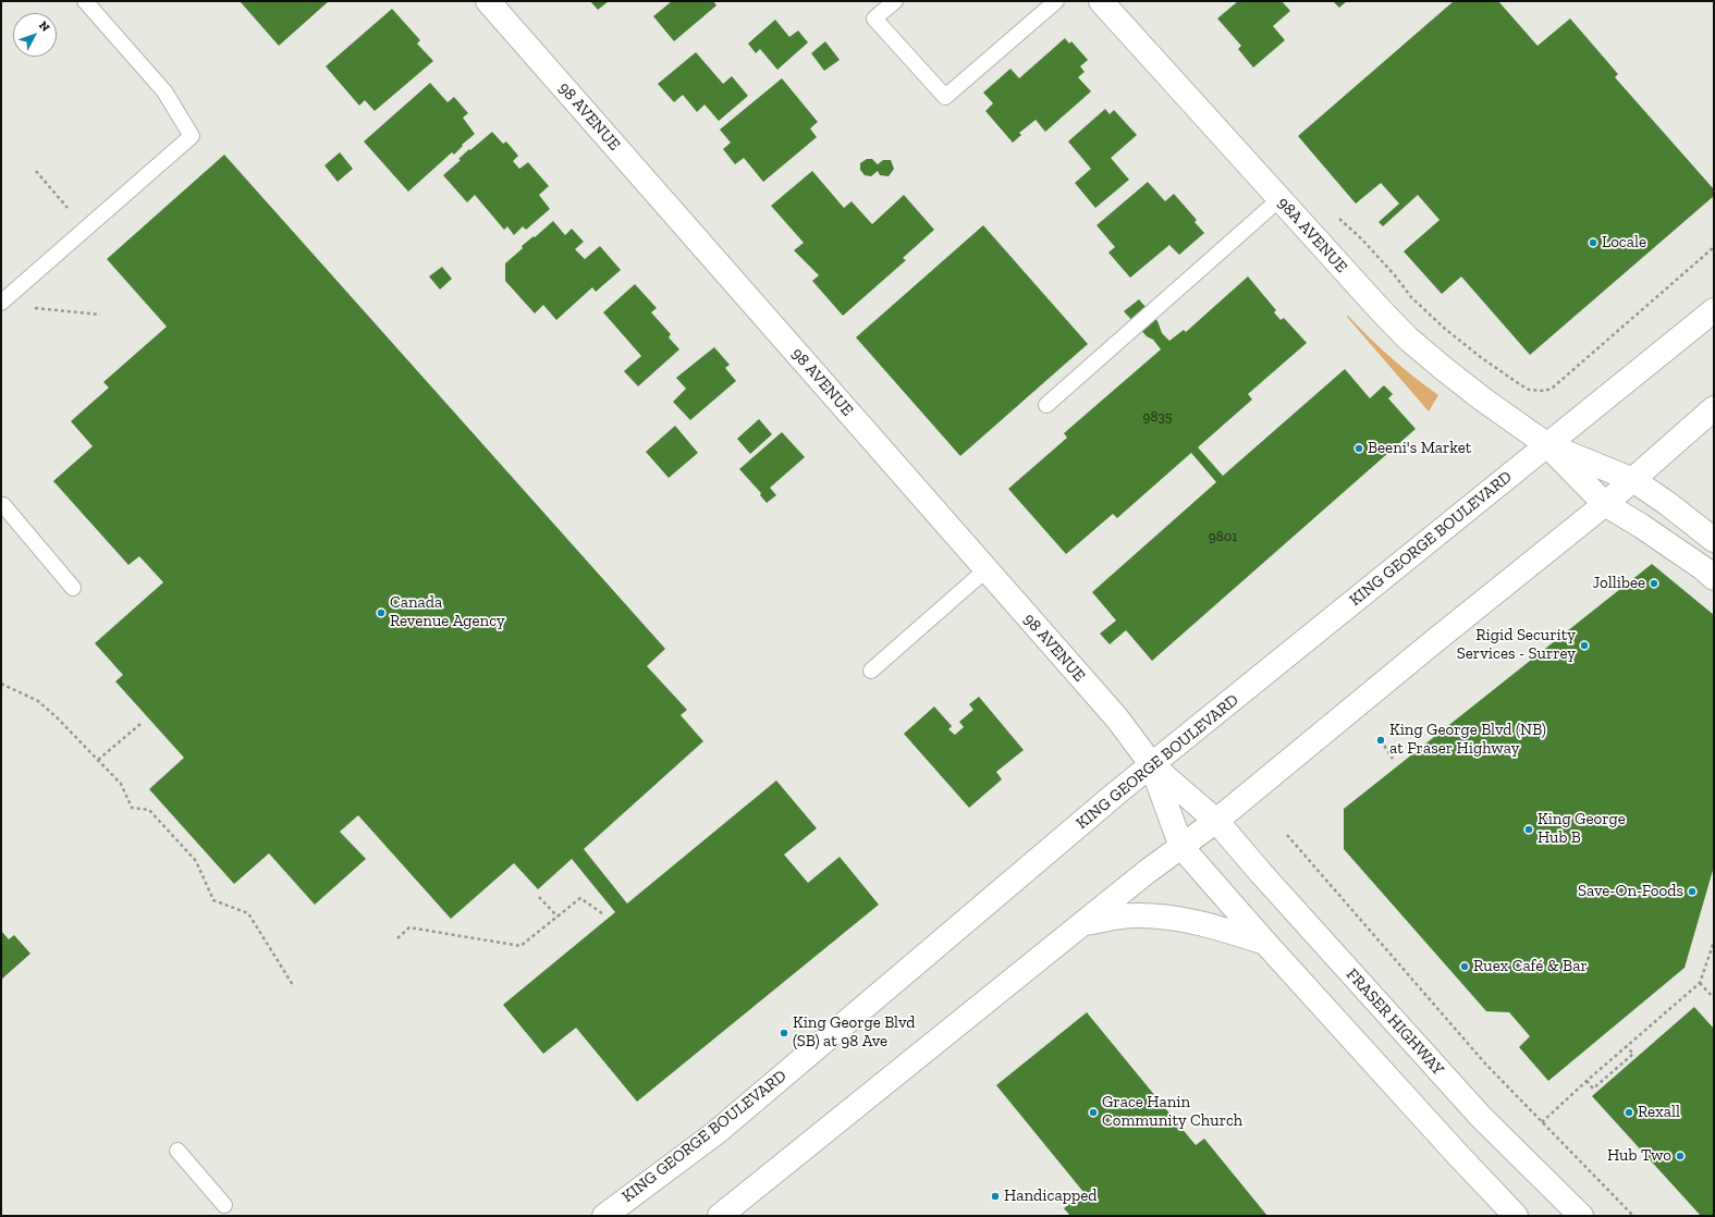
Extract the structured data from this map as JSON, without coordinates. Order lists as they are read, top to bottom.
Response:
{
  "streets": {
    "main road": [
      "98 AVENUE",
      "98A AVENUE",
      "KING GEORGE BOULEVARD",
      "FRASER HIGHWAY"
    ]
  },
  "crossings": [
    ["98 AVENUE", "KING GEORGE BOULEVARD"],
    ["98 AVENUE", "FRASER HIGHWAY"],
    ["98A AVENUE", "KING GEORGE BOULEVARD"],
    ["KING GEORGE BOULEVARD", "FRASER HIGHWAY"]
  ],
  "places": [
    "Locale",
    "Beeni's Market",
    "Jollibee",
    "Canada Revenue Agency",
    "Rigid Security Services - Surrey",
    "King George Blvd (NB) at Fraser Highway",
    "King George Hub B",
    "Save-On-Foods",
    "Ruex Café & Bar",
    "King George Blvd (SB) at 98 Ave",
    "Grace Hanin Community Church",
    "Rexall",
    "Hub Two",
    "Handicapped"
  ],
  "house_numbers": ["9835", "9801"],
  "north": "top right"
}
